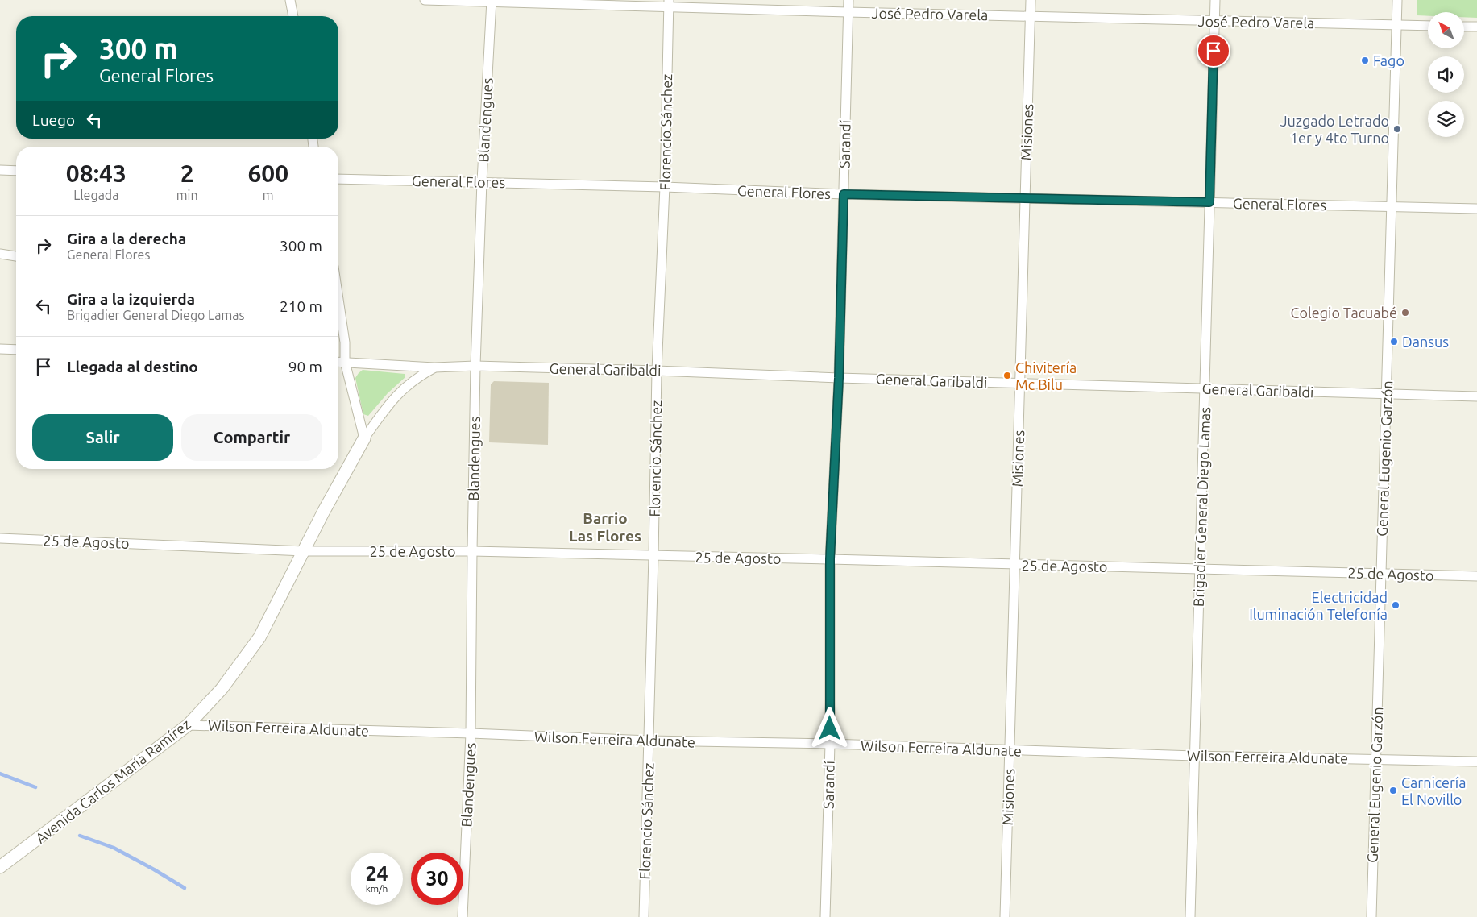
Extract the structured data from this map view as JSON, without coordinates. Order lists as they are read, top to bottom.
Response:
{
  "streets": {
    "street": [
      "José Pedro Varela",
      "Blandengues",
      "Florencio Sánchez",
      "Misiones",
      "Sarandí",
      "General Flores",
      "General Garibaldi",
      "General Eugenio Garzón",
      "Brigadier General Diego Lamas",
      "25 de Agosto",
      "Wilson Ferreira Aldunate",
      "Avenida Carlos María Ramírez"
    ]
  },
  "crossings": [
    ["José Pedro Varela", "Blandengues"],
    ["José Pedro Varela", "Florencio Sánchez"],
    ["José Pedro Varela", "Misiones"],
    ["José Pedro Varela", "Sarandí"],
    ["José Pedro Varela", "General Eugenio Garzón"],
    ["José Pedro Varela", "Brigadier General Diego Lamas"],
    ["Blandengues", "General Flores"],
    ["Blandengues", "General Garibaldi"],
    ["Blandengues", "25 de Agosto"],
    ["Blandengues", "Wilson Ferreira Aldunate"],
    ["Florencio Sánchez", "General Flores"],
    ["Florencio Sánchez", "General Garibaldi"],
    ["Florencio Sánchez", "25 de Agosto"],
    ["Florencio Sánchez", "Wilson Ferreira Aldunate"],
    ["Misiones", "General Flores"],
    ["Misiones", "General Garibaldi"],
    ["Misiones", "25 de Agosto"],
    ["Misiones", "Wilson Ferreira Aldunate"],
    ["Sarandí", "General Flores"],
    ["Sarandí", "General Garibaldi"],
    ["Sarandí", "25 de Agosto"],
    ["Sarandí", "Wilson Ferreira Aldunate"],
    ["General Flores", "General Eugenio Garzón"],
    ["General Flores", "Brigadier General Diego Lamas"],
    ["General Garibaldi", "General Eugenio Garzón"],
    ["General Garibaldi", "Brigadier General Diego Lamas"],
    ["General Garibaldi", "Avenida Carlos María Ramírez"],
    ["General Eugenio Garzón", "25 de Agosto"],
    ["General Eugenio Garzón", "Wilson Ferreira Aldunate"],
    ["Brigadier General Diego Lamas", "25 de Agosto"],
    ["Brigadier General Diego Lamas", "Wilson Ferreira Aldunate"],
    ["25 de Agosto", "Avenida Carlos María Ramírez"],
    ["Wilson Ferreira Aldunate", "Avenida Carlos María Ramírez"]
  ],
  "districts": ["Barrio Las Flores"],
  "places": [
    "Fago",
    "Juzgado Letrado 1er y 4to Turno",
    "Colegio Tacuabé",
    "Dansus",
    "Chivitería Mc Bilu",
    "Electricidad Iluminación Telefonía",
    "Carnicería El Novillo"
  ],
  "north": "top left",
  "page": {
    "turn": ["300 m", "General Flores"],
    "then": "Luego",
    "eta": [
      "08:43",
      "Llegada",
      "2",
      "min",
      "600",
      "m"
    ],
    "list": [
      {
        "name": "Gira a la derecha",
        "note": "General Flores",
        "value": "300 m"
      },
      {
        "name": "Gira a la izquierda",
        "note": "Brigadier General Diego Lamas",
        "value": "210 m"
      },
      {
        "name": "Llegada al destino",
        "value": "90 m"
      }
    ],
    "buttons": ["Salir", "Compartir"],
    "speed": "24 km/h",
    "limit": "30"
  }
}
